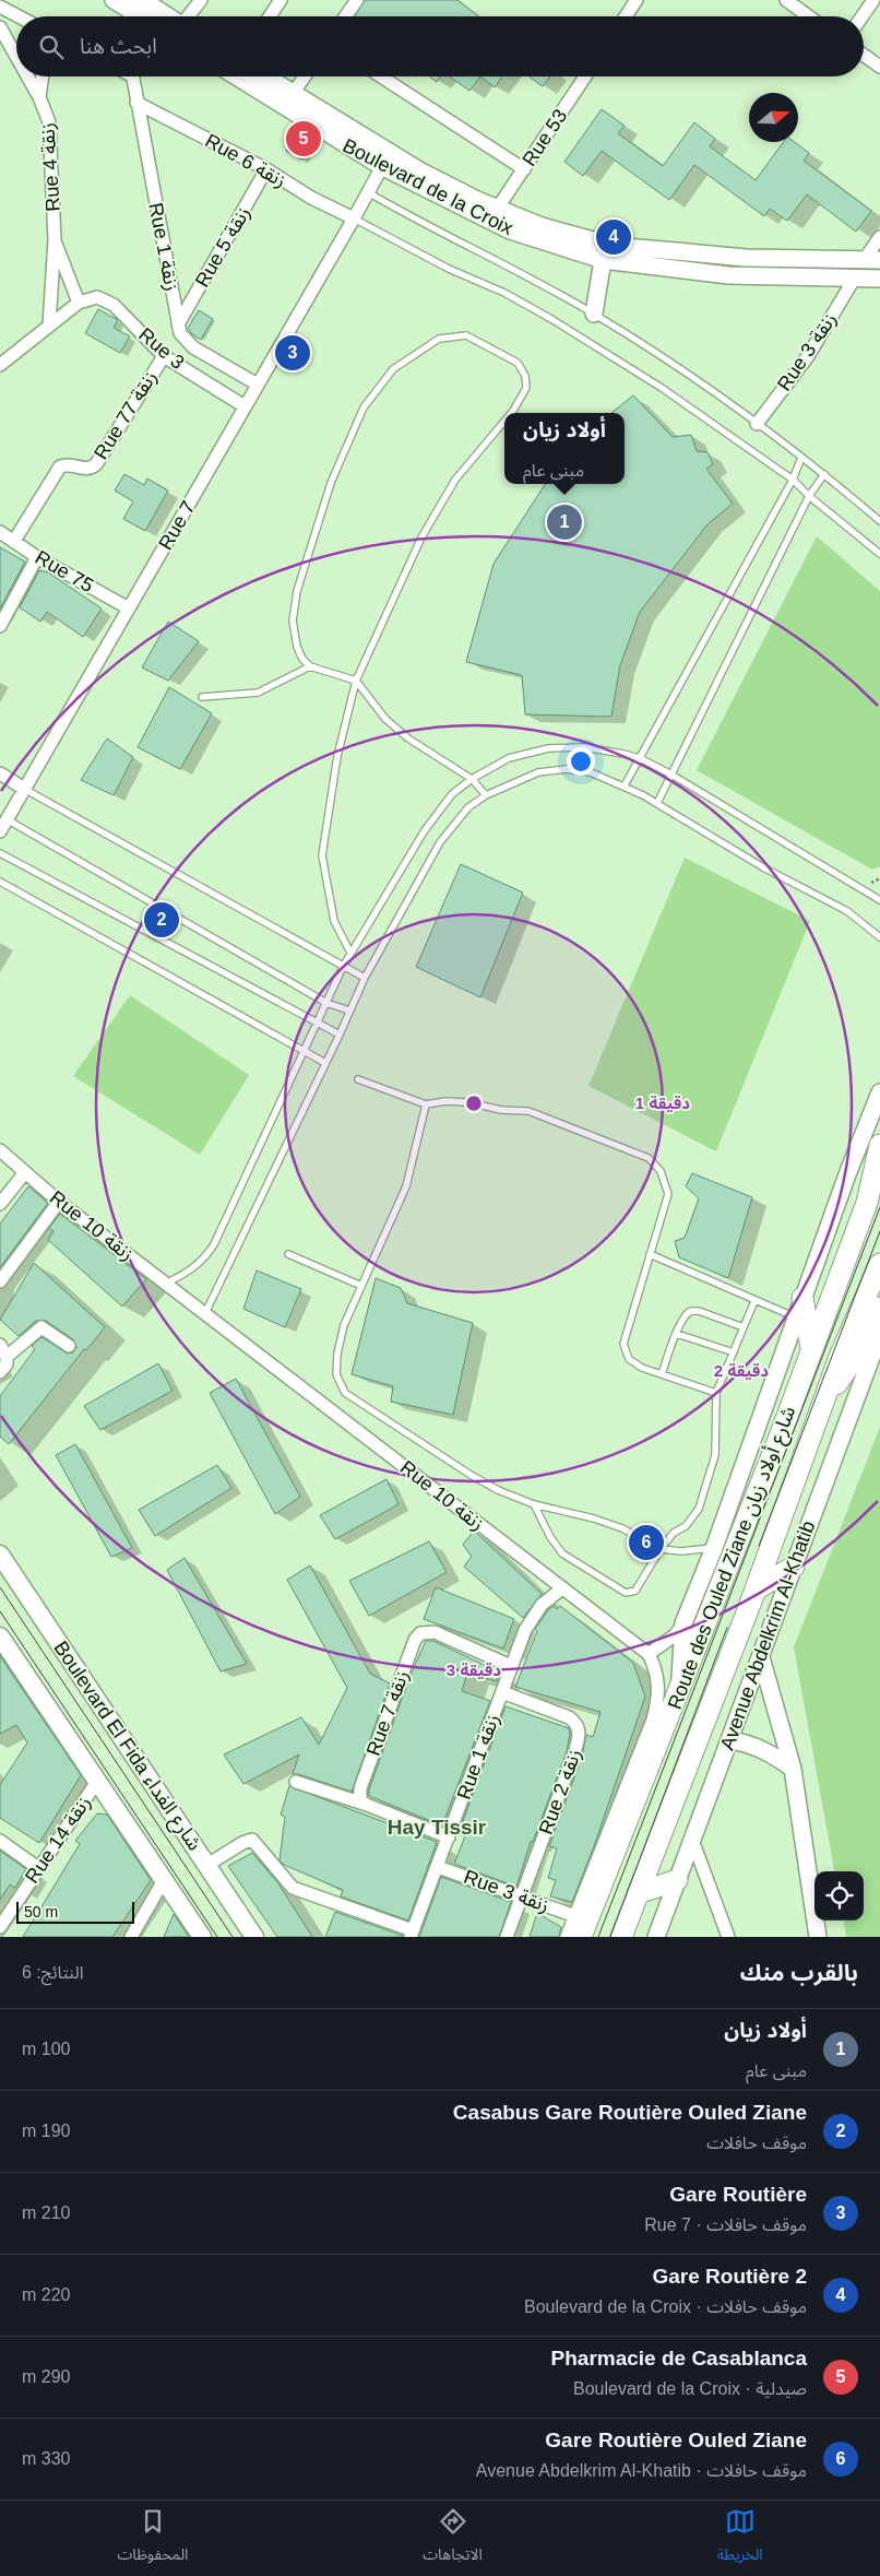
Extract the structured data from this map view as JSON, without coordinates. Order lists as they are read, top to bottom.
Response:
{
  "streets": {
    "highway": ["Route des Ouled Ziane شارع أولاد زيان"],
    "main road": ["Boulevard El Fida شارع الفداء"],
    "street": [
      "Rue 53",
      "Rue 6 زنقة",
      "Rue 4 زنقة",
      "Boulevard de la Croix",
      "Rue 1 زنقة",
      "Rue 5 زنقة",
      "Rue 3",
      "Rue 3 زنقة",
      "Rue 77 زنقة",
      "Rue 7",
      "Rue 75",
      "Rue 10 زنقة",
      "Avenue Abdelkrim Al-Khatib",
      "Rue 7 زنقة",
      "Rue 2 زنقة",
      "Rue 14 زنقة"
    ]
  },
  "crossings": [
    ["Rue 53", "Boulevard de la Croix"],
    ["Rue 6 زنقة", "Rue 1 زنقة"],
    ["Rue 6 زنقة", "Rue 5 زنقة"],
    ["Rue 6 زنقة", "Rue 7"],
    ["Rue 4 زنقة", "Rue 3"],
    ["Boulevard de la Croix", "Rue 3 زنقة"],
    ["Boulevard de la Croix", "Rue 7"],
    ["Rue 1 زنقة", "Rue 5 زنقة"],
    ["Rue 1 زنقة", "Rue 3 زنقة"],
    ["Rue 1 زنقة", "Rue 7"],
    ["Rue 1 زنقة", "Rue 10 زنقة"],
    ["Rue 1 زنقة", "Rue 7 زنقة"],
    ["Rue 1 زنقة", "Rue 2 زنقة"],
    ["Rue 3", "Rue 77 زنقة"],
    ["Rue 3", "Rue 7"],
    ["Rue 3 زنقة", "Rue 2 زنقة"],
    ["Rue 77 زنقة", "Rue 75"],
    ["Rue 7", "Rue 75"]
  ],
  "districts": ["Hay Tissir"],
  "scale_bar": "50 m",
  "north": "right",
  "page": {
    "search": "ابحث هنا",
    "pins": [
      "5",
      "4",
      "3",
      "1",
      "2",
      "6"
    ],
    "popup": ["أولاد زيان", "مبنى عام"],
    "scale": "50 m",
    "heading": ["بالقرب منك", "النتائج: 6"],
    "list": [
      {
        "mark": "1",
        "name": "أولاد زيان",
        "note": "مبنى عام",
        "value": "100 m"
      },
      {
        "mark": "2",
        "name": "Casabus Gare Routière Ouled Ziane",
        "note": "موقف حافلات",
        "value": "190 m"
      },
      {
        "mark": "3",
        "name": "Gare Routière",
        "note": "موقف حافلات · Rue 7",
        "value": "210 m"
      },
      {
        "mark": "4",
        "name": "Gare Routière 2",
        "note": "موقف حافلات · Boulevard de la Croix",
        "value": "220 m"
      },
      {
        "mark": "5",
        "name": "Pharmacie de Casablanca",
        "note": "صيدلية · Boulevard de la Croix",
        "value": "290 m"
      },
      {
        "mark": "6",
        "name": "Gare Routière Ouled Ziane",
        "note": "موقف حافلات · Avenue Abdelkrim Al-Khatib",
        "value": "330 m"
      }
    ],
    "nav": ["الخريطة", "الاتجاهات", "المحفوظات"]
  },
  "rings": ["1 دقيقة", "2 دقيقة", "3 دقيقة"]
}
